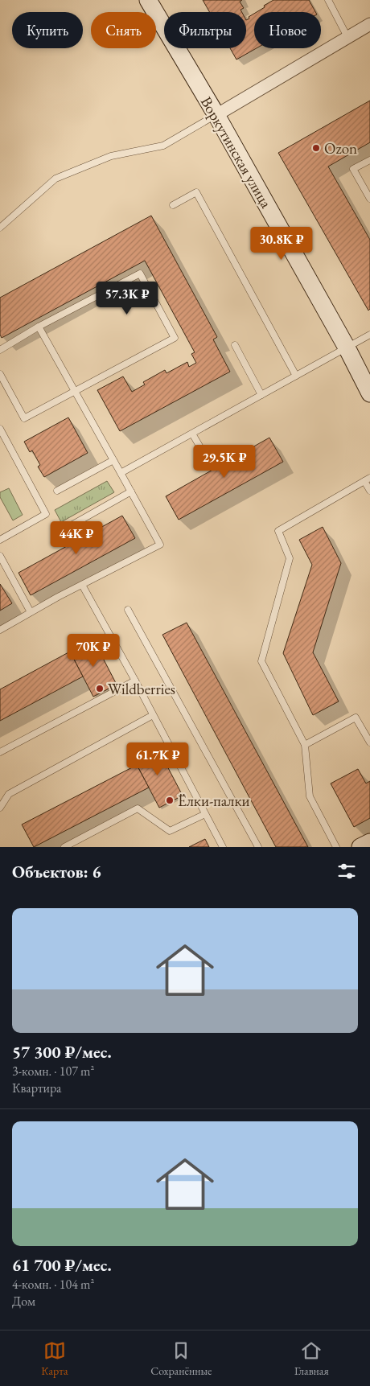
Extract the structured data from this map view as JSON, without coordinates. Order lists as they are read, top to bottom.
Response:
{
  "streets": {
    "street": ["Воркутинская улица"]
  },
  "places": ["Ozon", "Wildberries", "Ёлки-палки"],
  "page": {
    "chip": [
      "Купить",
      "Снять",
      "Фильтры",
      "Новое"
    ],
    "price": [
      "30.8K ₽",
      "57.3K ₽",
      "29.5K ₽",
      "44K ₽",
      "70K ₽",
      "61.7K ₽"
    ],
    "heading": "Объектов: 6",
    "list": [
      {
        "name": "57 300 ₽/мес.",
        "note": "3-комн. · 107 m² · Квартира"
      },
      {
        "name": "61 700 ₽/мес.",
        "note": "4-комн. · 104 m² · Дом"
      }
    ],
    "tabs": ["Карта", "Сохранённые", "Главная"]
  }
}
